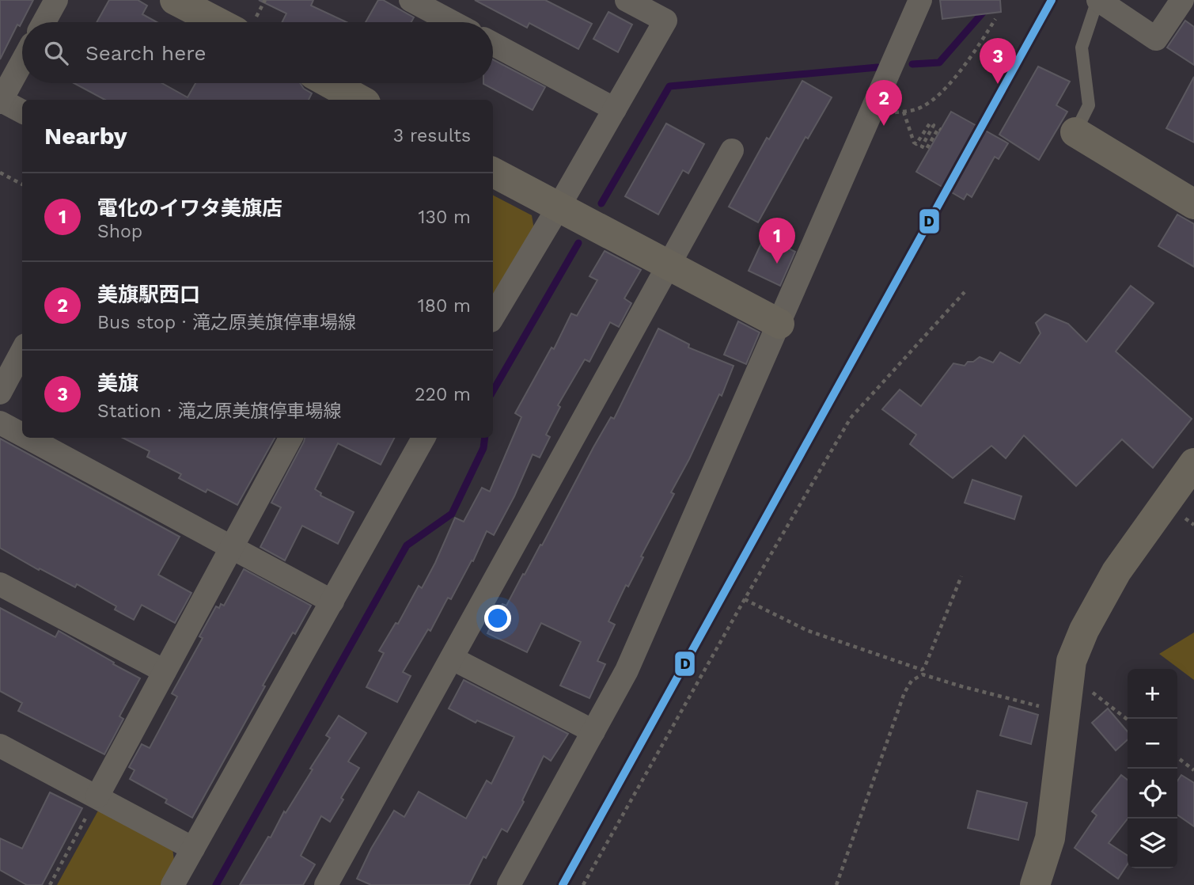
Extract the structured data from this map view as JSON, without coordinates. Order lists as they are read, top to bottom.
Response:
{
  "lines": ["transit line D"],
  "page": {
    "search": "Search here",
    "pins": ["3", "2", "1"],
    "heading": ["Nearby", "3 results"],
    "list": [
      {
        "mark": "1",
        "name": "電化のイワタ美旗店",
        "note": "Shop",
        "value": "130 m"
      },
      {
        "mark": "2",
        "name": "美旗駅西口",
        "note": "Bus stop · 滝之原美旗停車場線",
        "value": "180 m"
      },
      {
        "mark": "3",
        "name": "美旗",
        "note": "Station · 滝之原美旗停車場線",
        "value": "220 m"
      }
    ],
    "map_buttons": ["+", "−"]
  }
}
